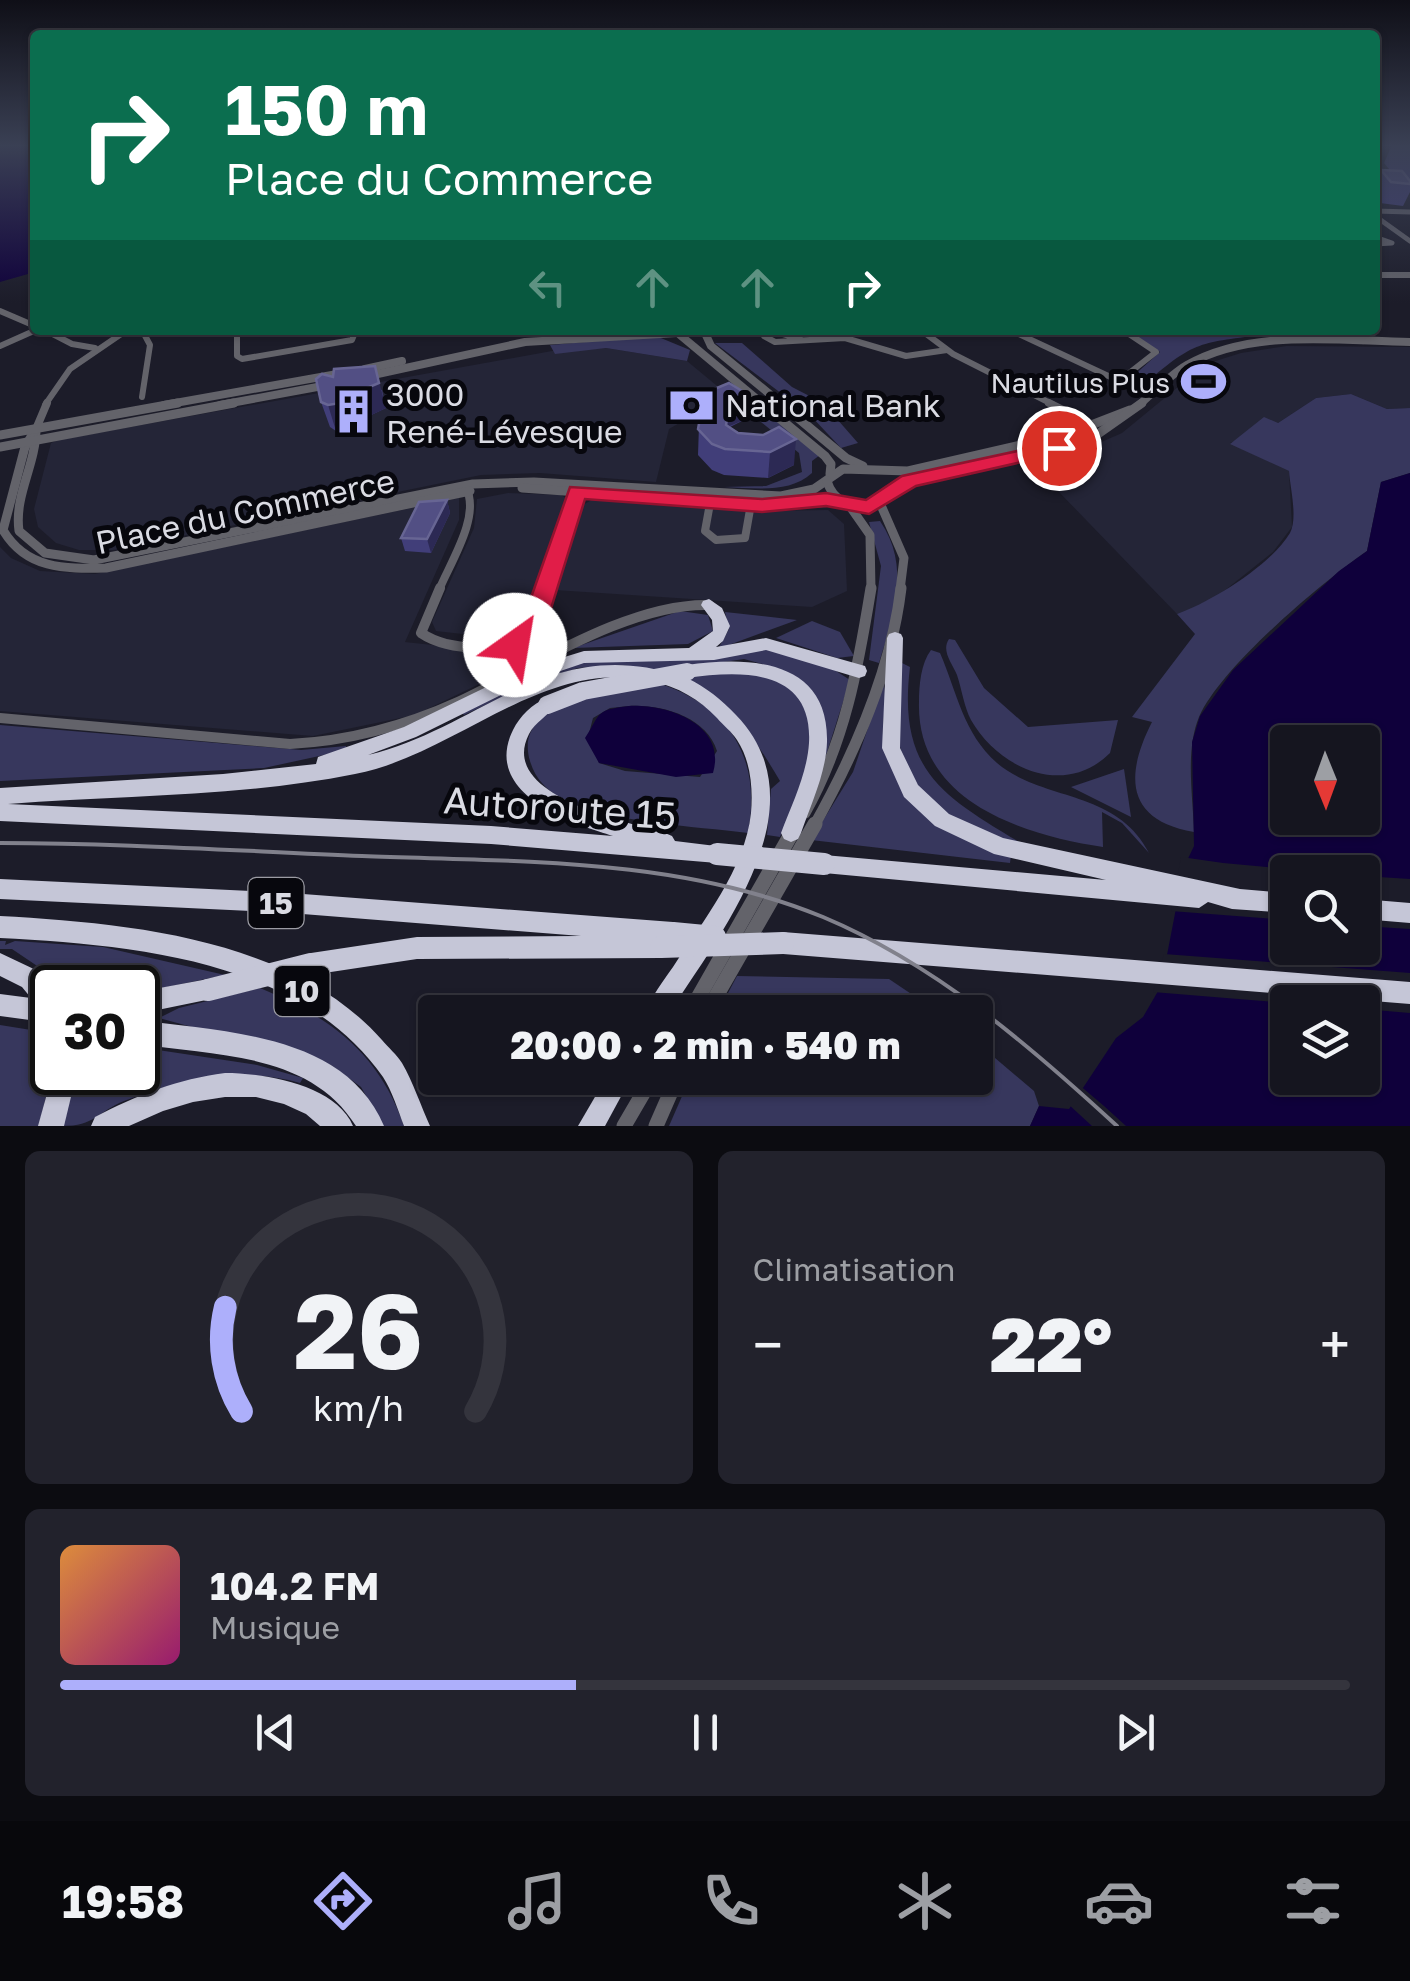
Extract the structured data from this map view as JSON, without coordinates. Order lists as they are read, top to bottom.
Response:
{
  "streets": {
    "highway": ["Autoroute 15", "15", "10"],
    "street": ["Place du Commerce"]
  },
  "places": {
    "sports": ["Nautilus Plus"],
    "bank": ["National Bank"],
    "building": ["3000 René-Lévesque"]
  },
  "north": "bottom",
  "page": {
    "turn": ["150 m", "Place du Commerce"],
    "limit": "30",
    "trip": "20:00 · 2 min · 540 m",
    "tile": "Climatisation",
    "heat": ["−", "22°", "+"],
    "song": ["104.2 FM", "Musique"],
    "tabs": "19:58",
    "gauge": ["26", "km/h"]
  }
}
